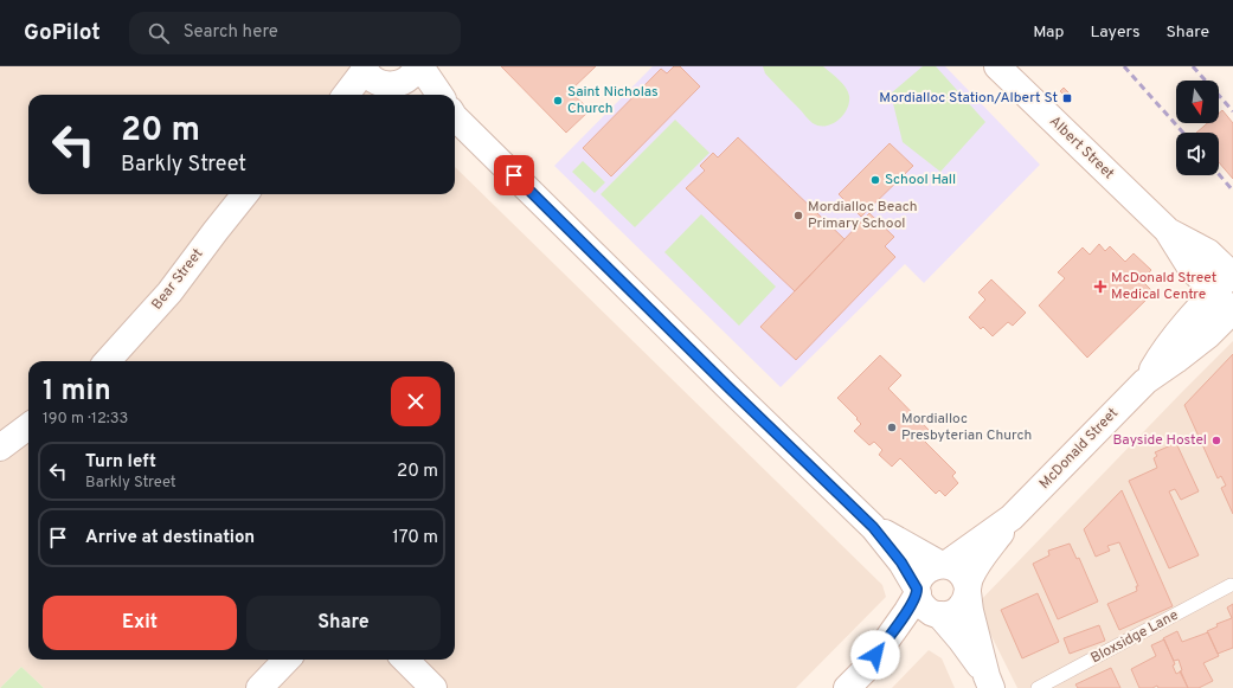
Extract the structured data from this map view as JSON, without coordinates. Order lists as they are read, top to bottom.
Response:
{
  "streets": {
    "street": ["Albert Street", "Bear Street", "McDonald Street"],
    "lane": ["Bloxsidge Lane"]
  },
  "crossings": [
    ["Albert Street", "McDonald Street"]
  ],
  "places": {
    "transit": ["Mordialloc Station/Albert St"],
    "other": [
      "Saint Nicholas Church",
      "School Hall",
      "Mordialloc Beach Primary School",
      "Mordialloc Presbyterian Church",
      "Bayside Hostel"
    ],
    "health": ["McDonald Street Medical Centre"]
  },
  "north": "bottom",
  "page": {
    "header": "GoPilot",
    "search": "Search here",
    "nav": ["Map", "Layers", "Share"],
    "turn": ["20 m", "Barkly Street"],
    "heading": ["1 min", "190 m · 12:33"],
    "list": [
      {
        "name": "Turn left",
        "note": "Barkly Street",
        "value": "20 m"
      },
      {
        "name": "Arrive at destination",
        "value": "170 m"
      }
    ],
    "buttons": ["Exit", "Share"]
  }
}
